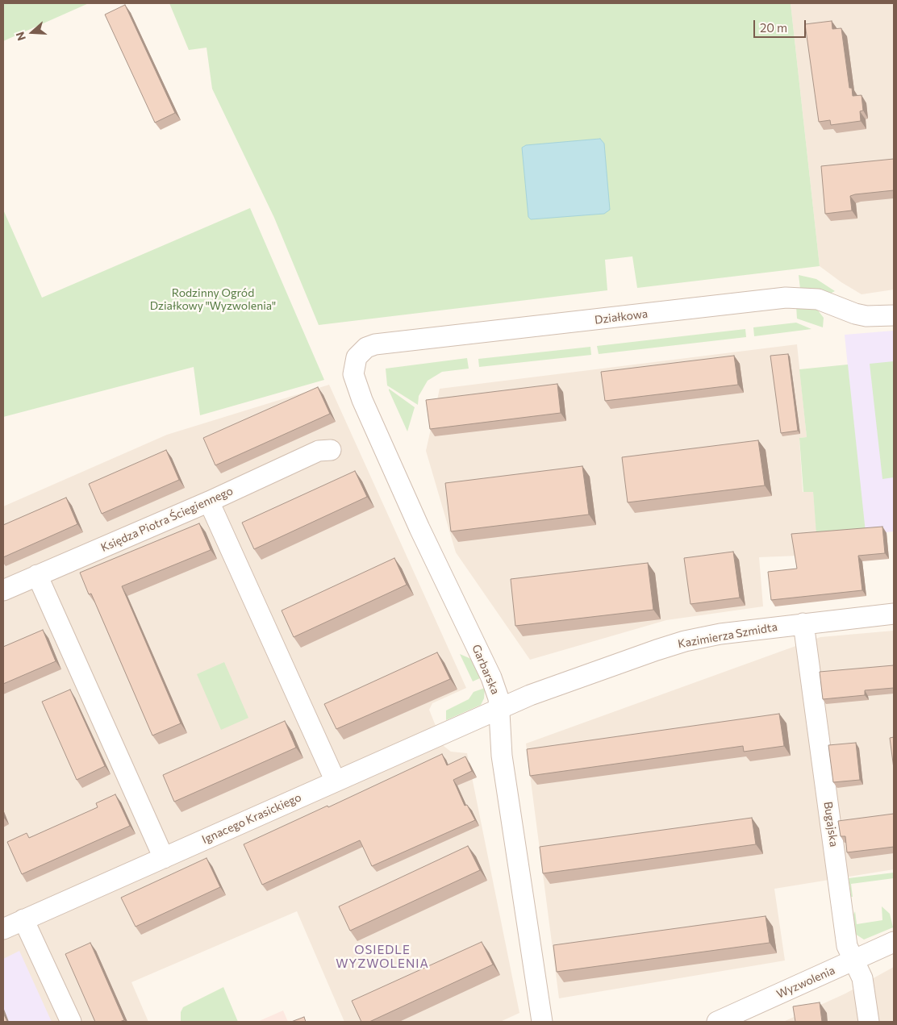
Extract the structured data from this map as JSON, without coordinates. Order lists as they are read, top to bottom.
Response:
{
  "streets": {
    "street": [
      "Działkowa",
      "Księdza Piotra Ściegiennego",
      "Kazimierza Szmidta",
      "Garbarska",
      "Ignacego Krasickiego",
      "Bugajska",
      "Wyzwolenia"
    ]
  },
  "crossings": [
    ["Działkowa", "Garbarska"],
    ["Kazimierza Szmidta", "Garbarska"],
    ["Kazimierza Szmidta", "Ignacego Krasickiego"],
    ["Kazimierza Szmidta", "Bugajska"],
    ["Garbarska", "Ignacego Krasickiego"],
    ["Bugajska", "Wyzwolenia"]
  ],
  "districts": ["OSIEDLE WYZWOLENIA"],
  "parks": ["Rodzinny Ogród Działkowy \"Wyzwolenia\""],
  "scale_bar": "20 m",
  "north": "left"
}
